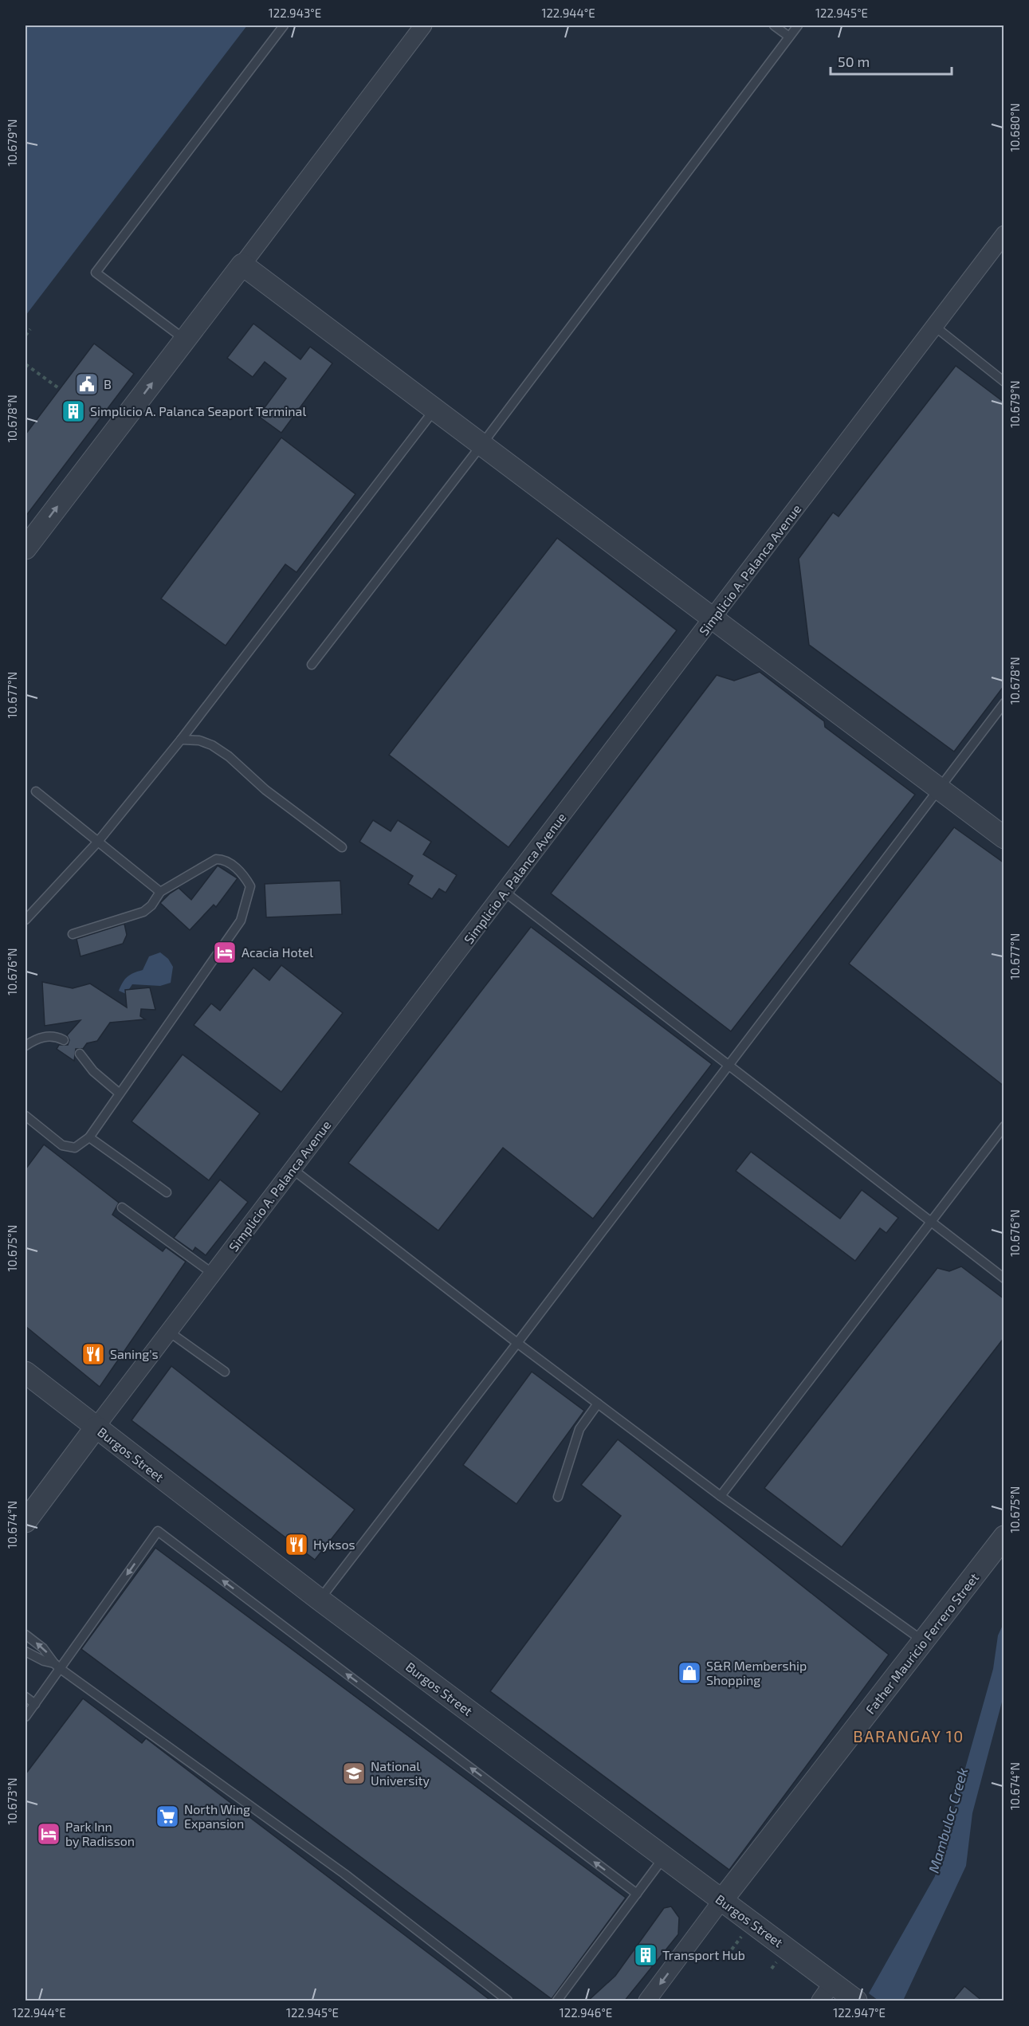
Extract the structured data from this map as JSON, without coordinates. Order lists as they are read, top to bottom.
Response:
{
  "streets": {
    "street": ["Simplicio A. Palanca Avenue", "Burgos Street", "Father Mauricio Ferrero Street"]
  },
  "crossings": [
    ["Simplicio A. Palanca Avenue", "Burgos Street"],
    ["Burgos Street", "Father Mauricio Ferrero Street"]
  ],
  "districts": ["BARANGAY 10"],
  "water": ["Mambuloc Creek"],
  "places": {
    "public building": ["B"],
    "building": ["Simplicio A. Palanca Seaport Terminal", "Transport Hub"],
    "hotel": ["Acacia Hotel", "Park Inn by Radisson"],
    "restaurant": ["Saning's", "Hyksos"],
    "shop": ["S&R Membership Shopping"],
    "school or university": ["National University"],
    "supermarket": ["North Wing Expansion"]
  },
  "scale_bar": "50 m",
  "coordinates": [
    "122.943°E",
    "122.944°E",
    "122.945°E",
    "10.680°N",
    "10.679°N",
    "10.678°N",
    "10.677°N",
    "10.676°N",
    "10.675°N",
    "10.674°N",
    "10.673°N",
    "122.946°E",
    "122.947°E"
  ]
}
